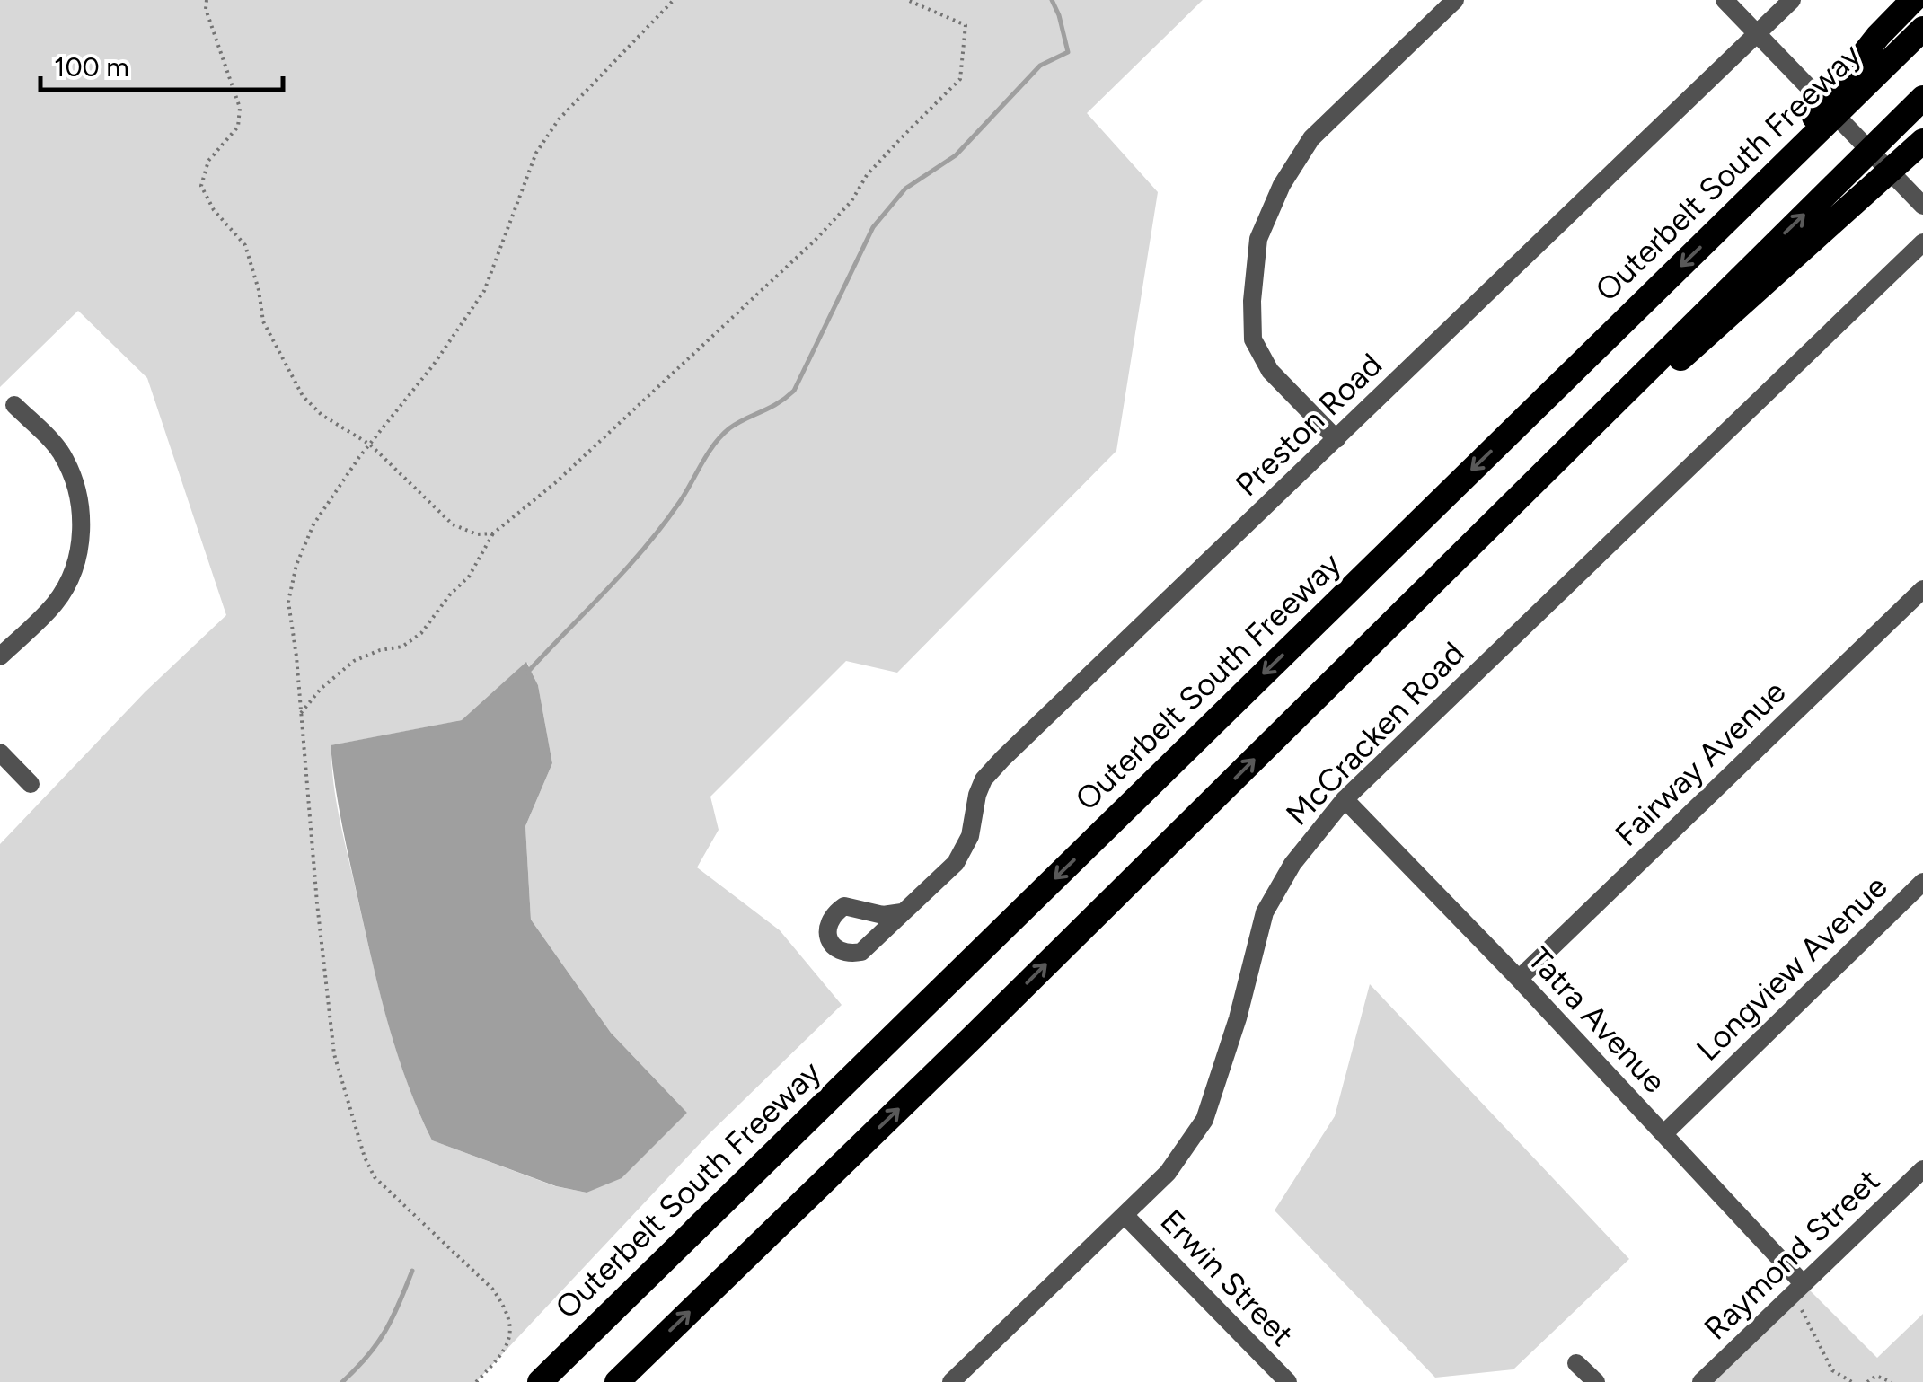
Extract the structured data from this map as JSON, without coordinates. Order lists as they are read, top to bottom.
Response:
{
  "streets": {
    "highway": ["Outerbelt South Freeway"],
    "street": [
      "Preston Road",
      "McCracken Road",
      "Fairway Avenue",
      "Longview Avenue",
      "Tatra Avenue",
      "Raymond Street",
      "Erwin Street"
    ]
  },
  "crossings": [
    ["McCracken Road", "Tatra Avenue"],
    ["McCracken Road", "Erwin Street"],
    ["Fairway Avenue", "Tatra Avenue"],
    ["Longview Avenue", "Tatra Avenue"],
    ["Tatra Avenue", "Raymond Street"]
  ],
  "scale_bar": "100 m"
}
